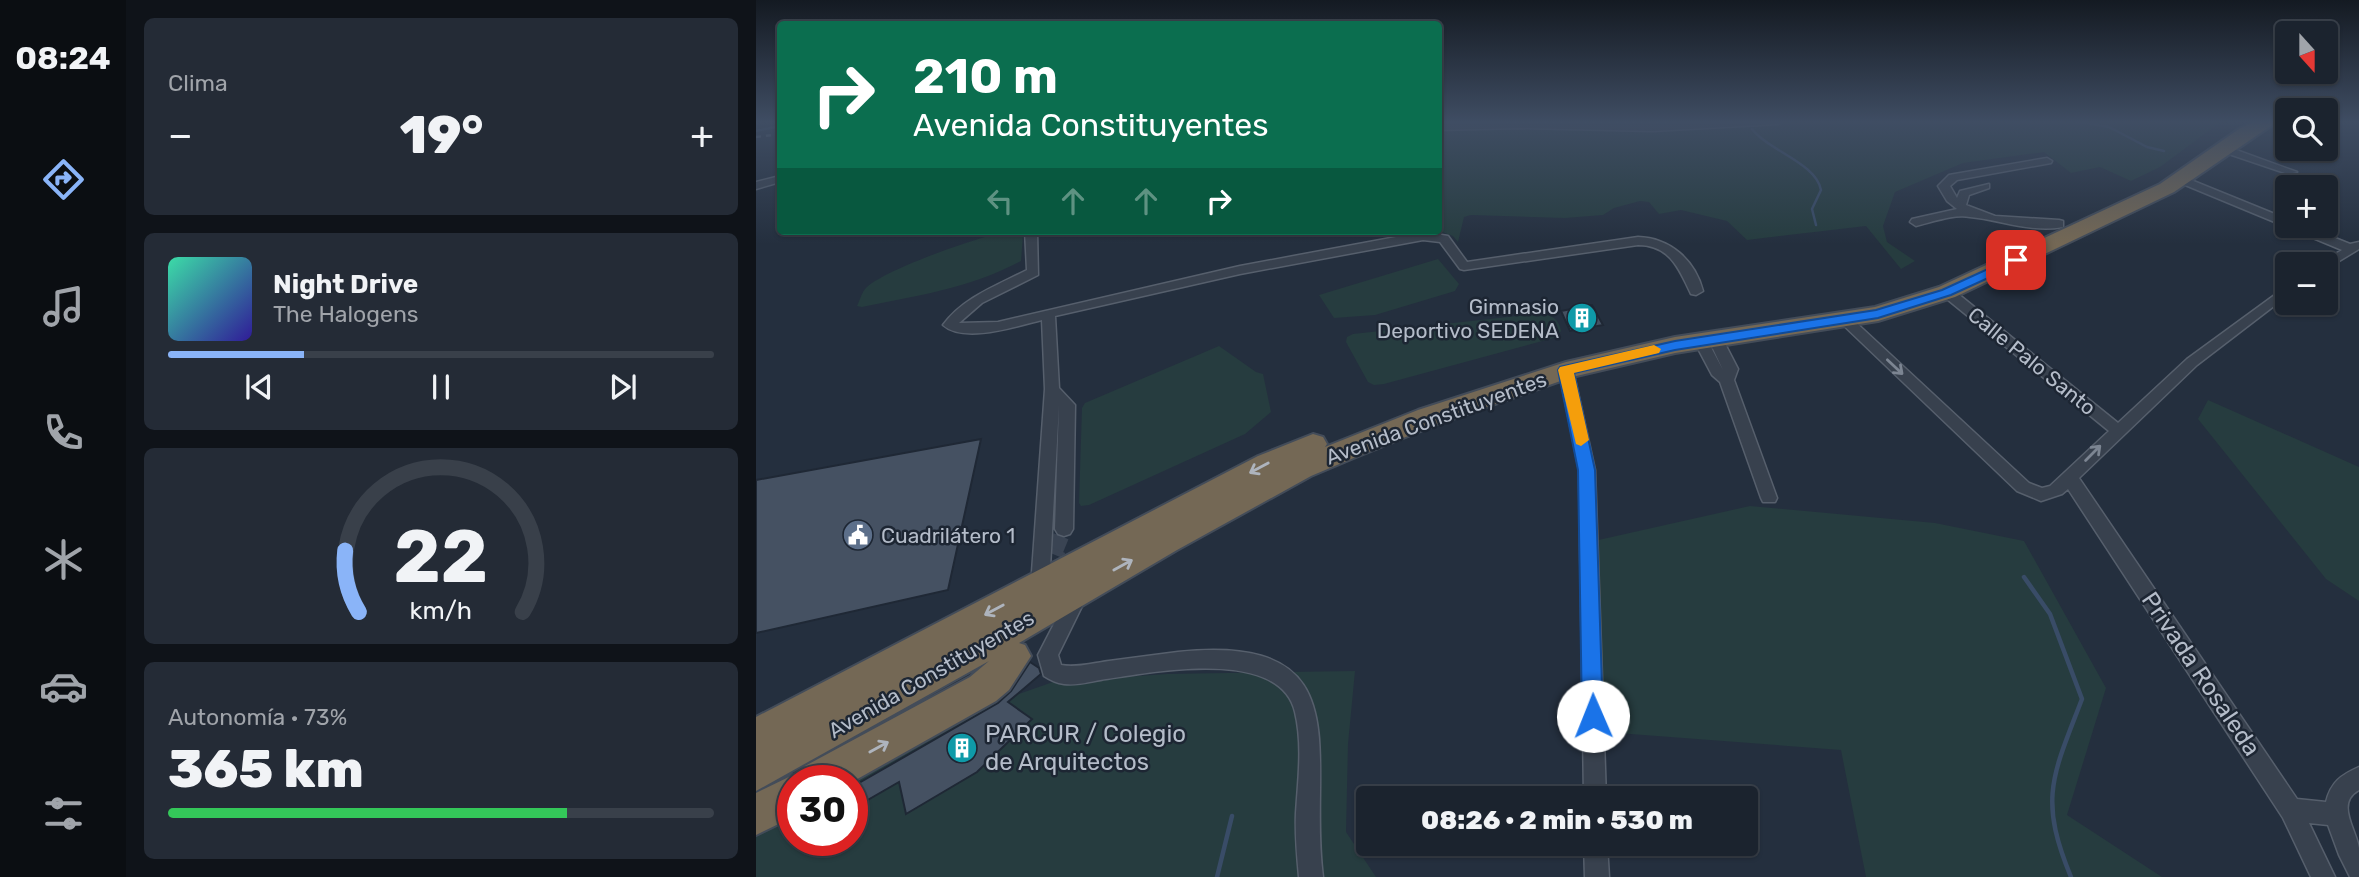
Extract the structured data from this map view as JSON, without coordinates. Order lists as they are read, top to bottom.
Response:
{
  "streets": {
    "highway": ["Avenida Constituyentes"],
    "street": ["Calle Palo Santo", "Privada Rosaleda"]
  },
  "crossings": [
    ["Calle Palo Santo", "Avenida Constituyentes"]
  ],
  "places": {
    "building": ["Gimnasio Deportivo SEDENA", "PARCUR / Colegio de Arquitectos"],
    "public building": ["Cuadrilátero 1"]
  },
  "north": "bottom",
  "page": {
    "tabs": "08:24",
    "tile": [
      "Clima",
      ["Autonomía · 73%", "365 km"]
    ],
    "map_buttons": ["+", "−"],
    "turn": ["210 m", "Avenida Constituyentes"],
    "heat": ["−", "19°", "+"],
    "song": ["Night Drive", "The Halogens"],
    "limit": "30",
    "trip": "08:26 · 2 min · 530 m",
    "gauge": ["22", "km/h"]
  }
}
